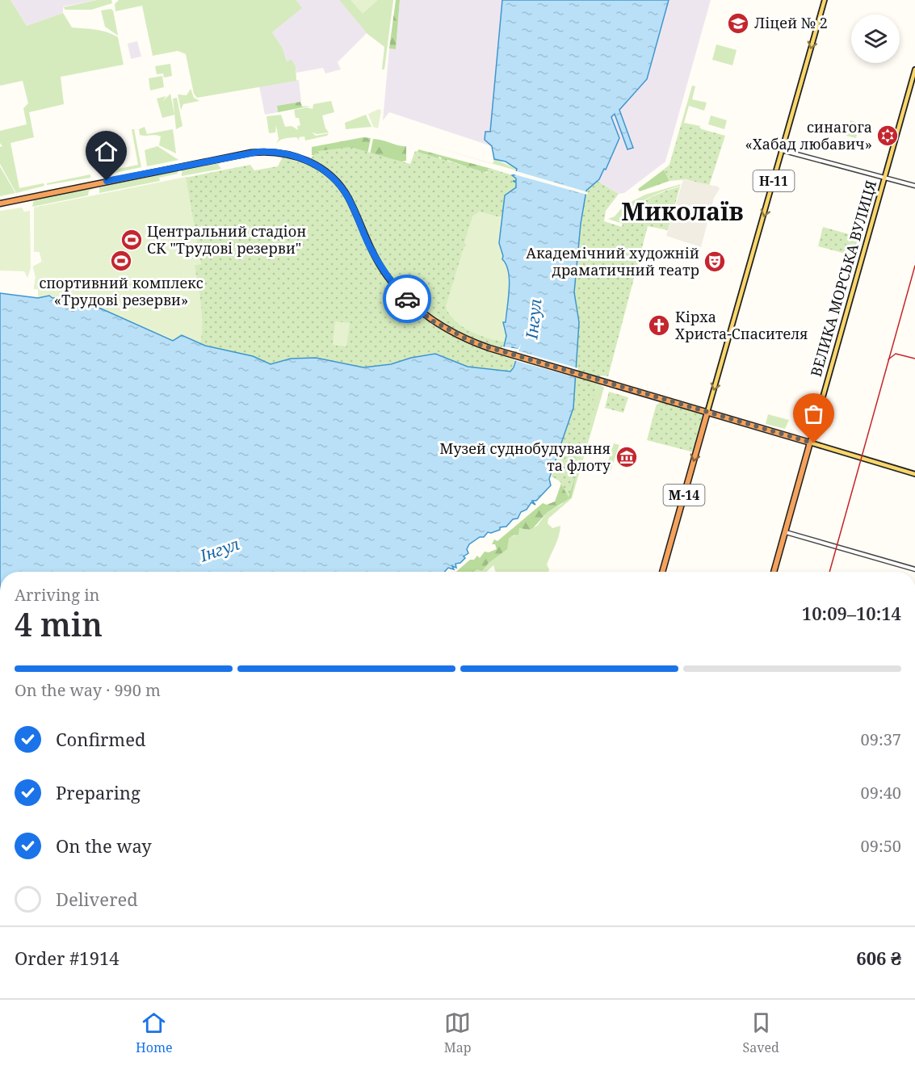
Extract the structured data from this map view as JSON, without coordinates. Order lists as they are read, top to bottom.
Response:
{
  "streets": {
    "highway": ["ВЕЛИКА МОРСЬКА ВУЛИЦЯ", "М-14"],
    "main road": ["Н-11"]
  },
  "crossings": [
    ["Н-11", "М-14"]
  ],
  "districts": ["Миколаїв"],
  "water": ["Інгул"],
  "places": {
    "school or university": ["Ліцей № 2"],
    "synagogue": ["синагога «Хабад любавич»"],
    "sports": ["Центральний стадіон СК \"Трудові резерви\"", "спортивний комплекс «Трудові резерви»"],
    "theatre": ["Академічний художній драматичний театр"],
    "church": ["Кірха Христа-Спасителя"],
    "museum": ["Музей суднобудування та флоту"]
  },
  "page": {
    "heading": ["4 min", "Arriving in", "10:09–10:14"],
    "panel": ["Order #1914", "606 ₴"],
    "bar": "On the way · 990 m",
    "list": [
      ["Confirmed", "09:37"],
      ["Preparing", "09:40"],
      ["On the way", "09:50"],
      "Delivered"
    ],
    "tabs": ["Home", "Map", "Saved"]
  }
}
